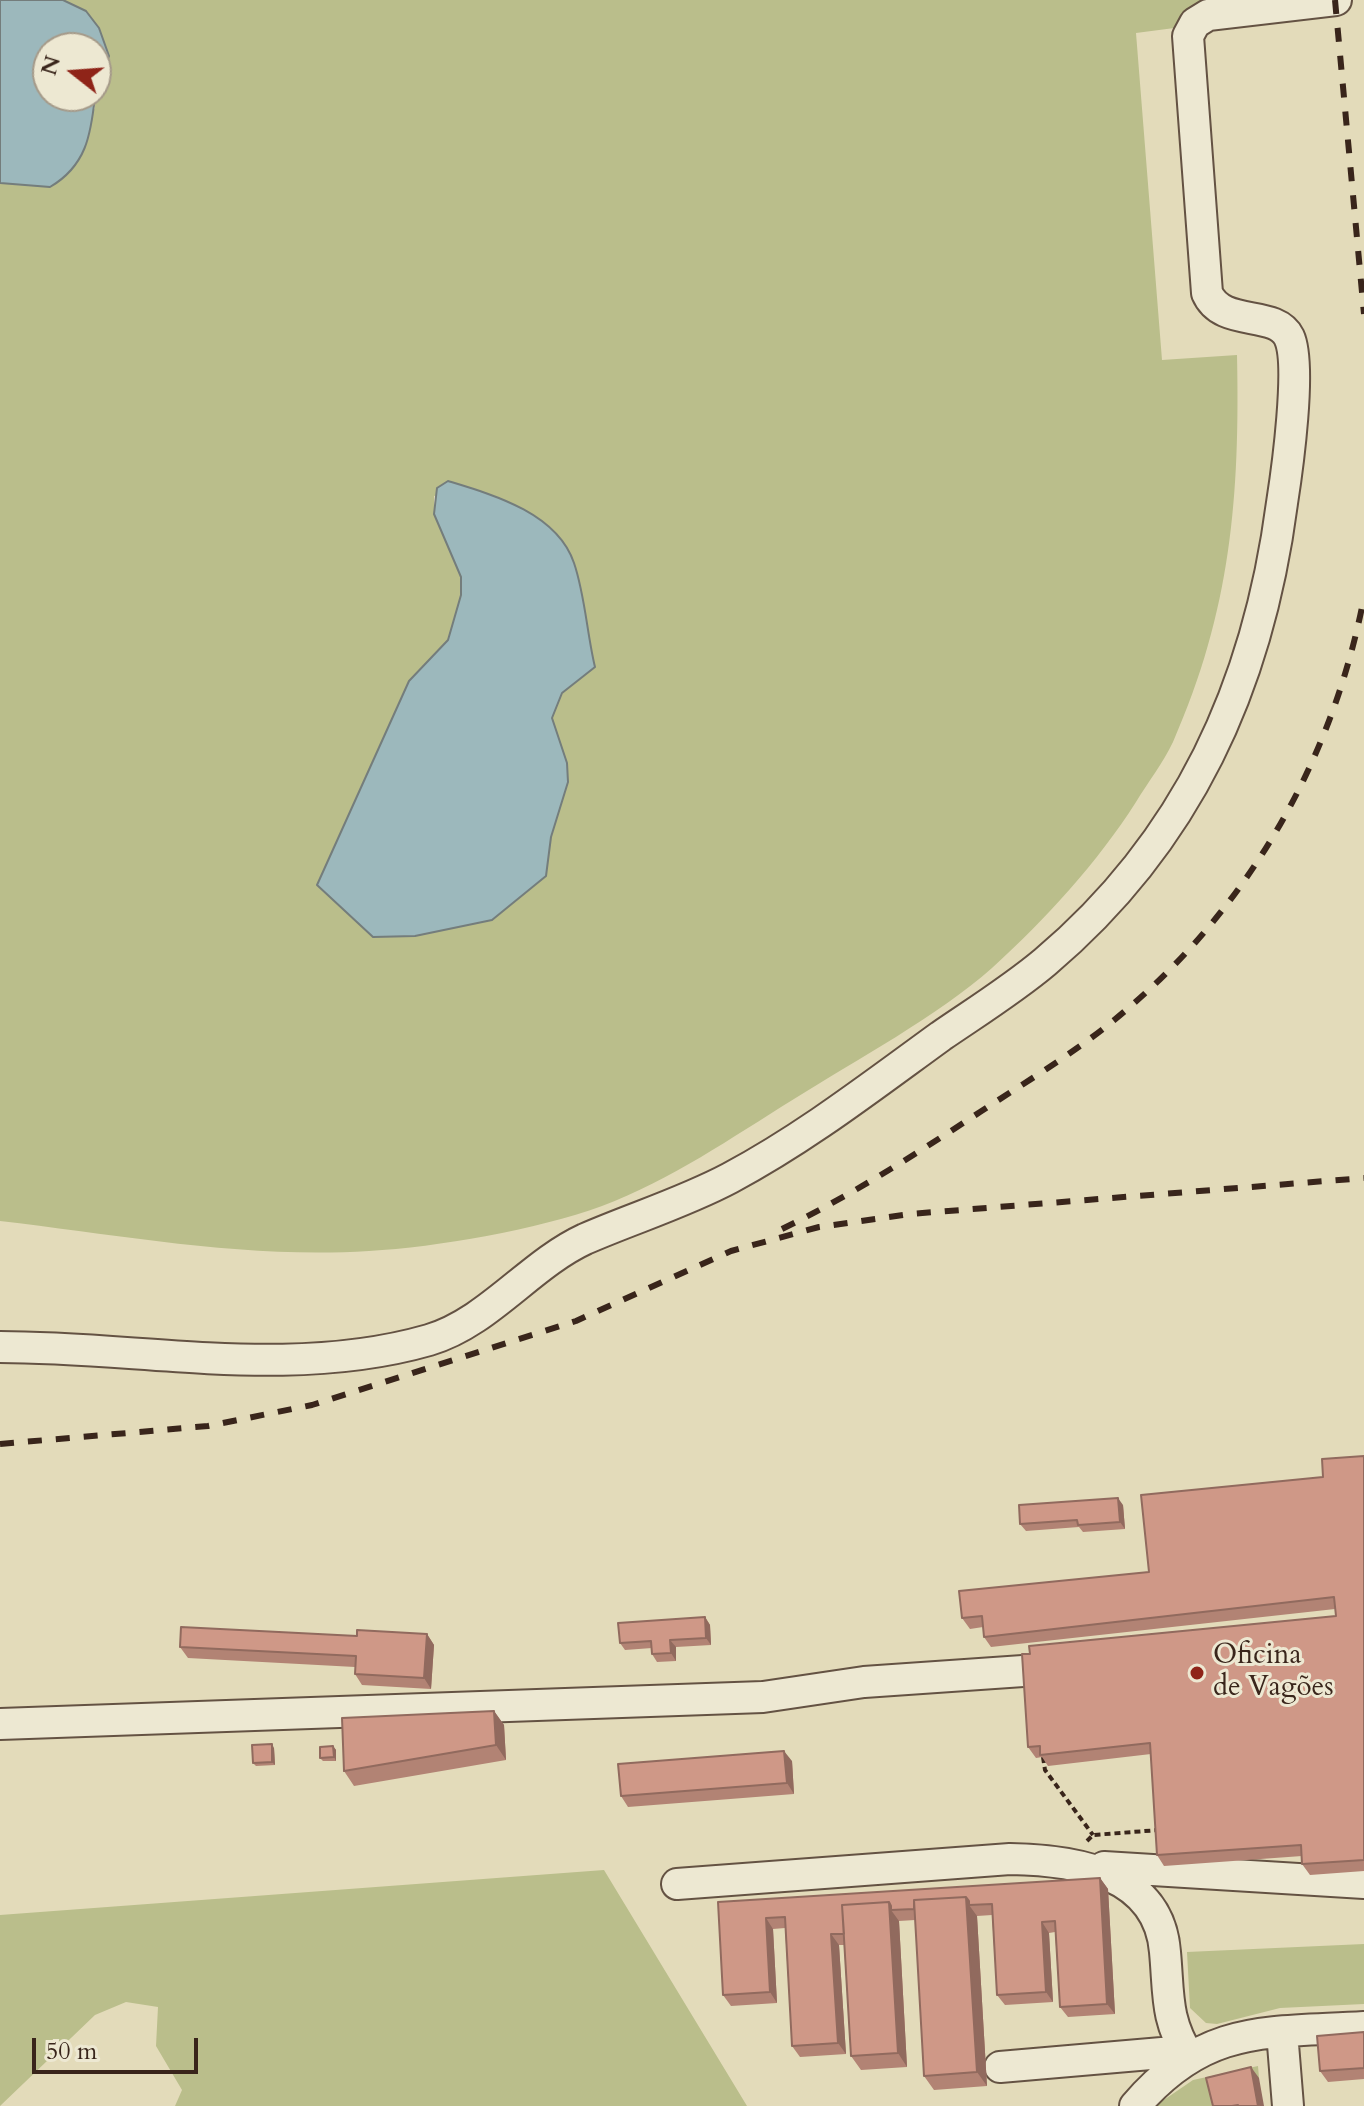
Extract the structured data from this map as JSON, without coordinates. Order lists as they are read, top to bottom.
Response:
{
  "places": ["Oficina de Vagões"],
  "scale_bar": "50 m",
  "north": "left"
}
